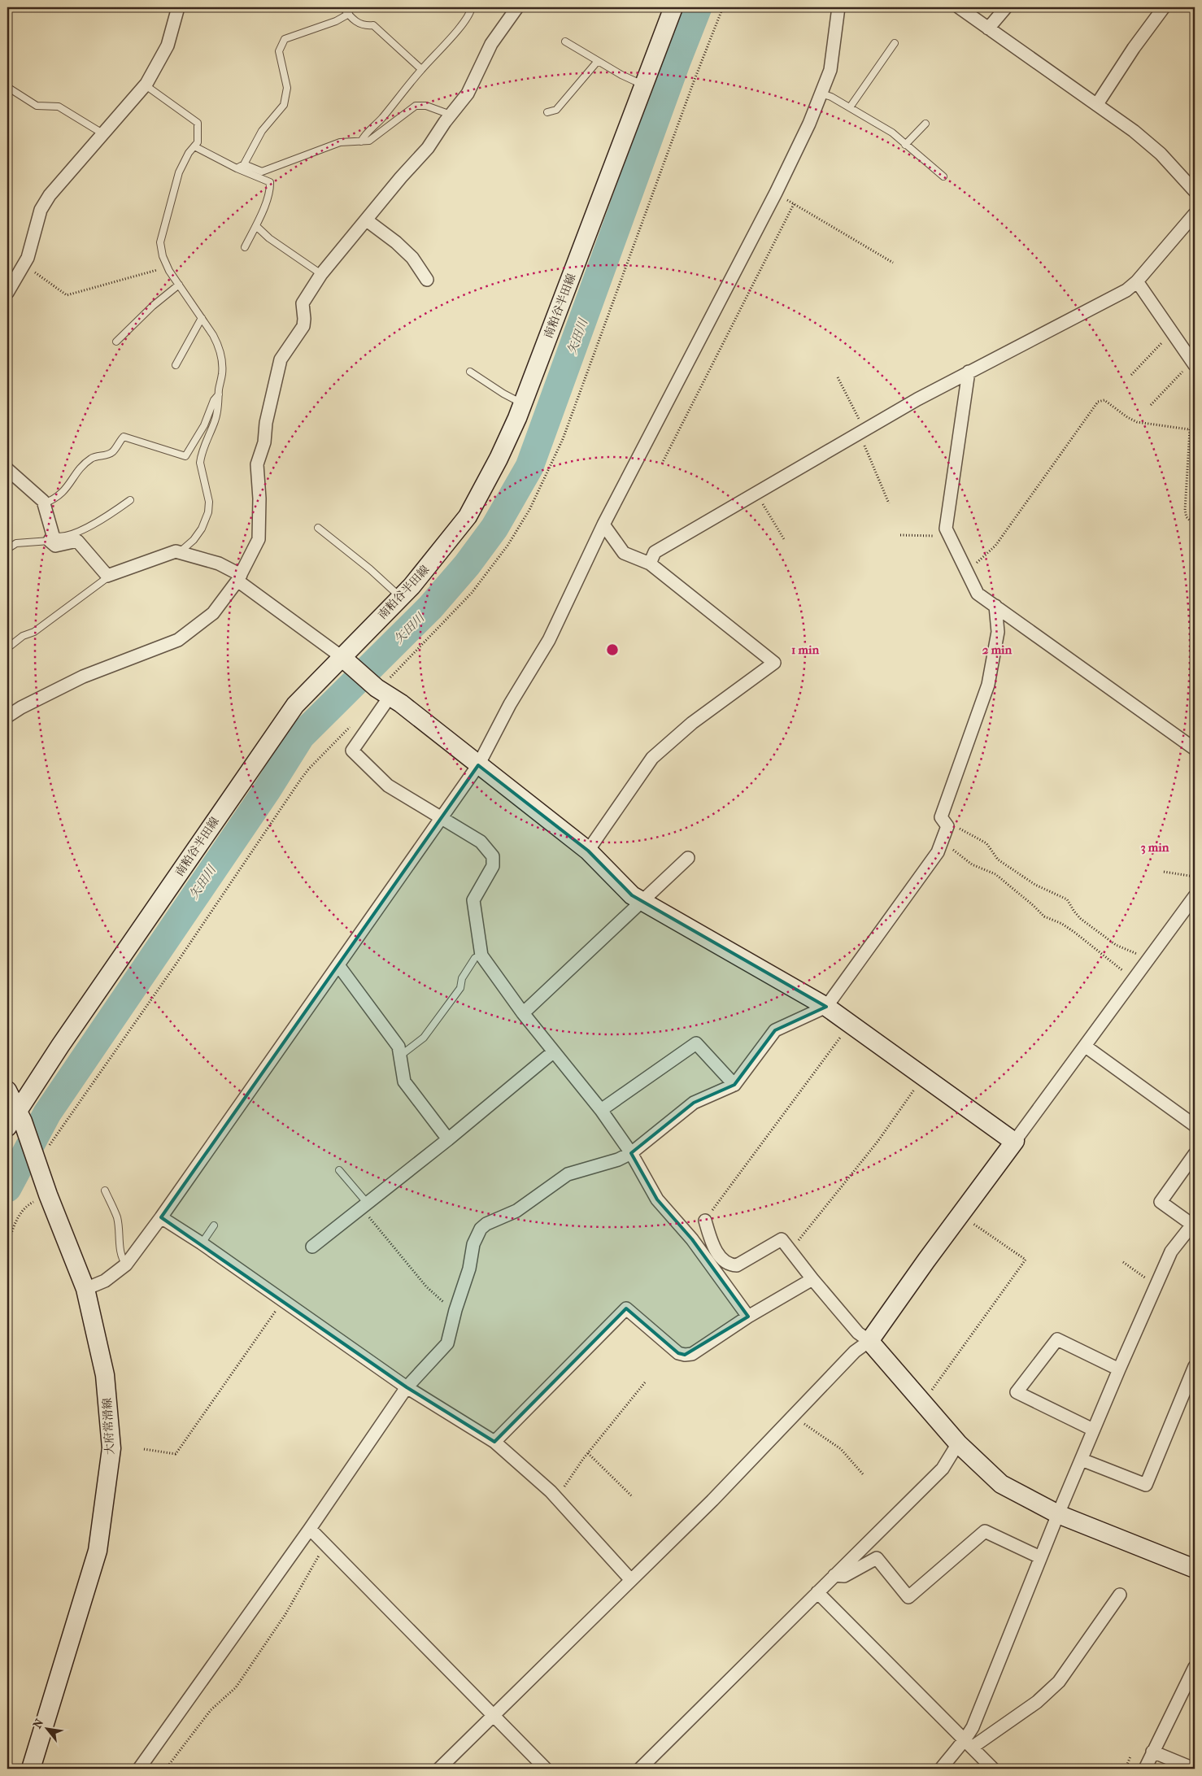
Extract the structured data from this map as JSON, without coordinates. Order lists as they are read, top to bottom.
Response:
{
  "streets": {
    "main road": ["南粕谷半田線", "大府常滑線"]
  },
  "crossings": [
    ["南粕谷半田線", "大府常滑線"]
  ],
  "water": ["矢田川"],
  "north": "top left",
  "rings": ["1 min", "2 min", "3 min"]
}
